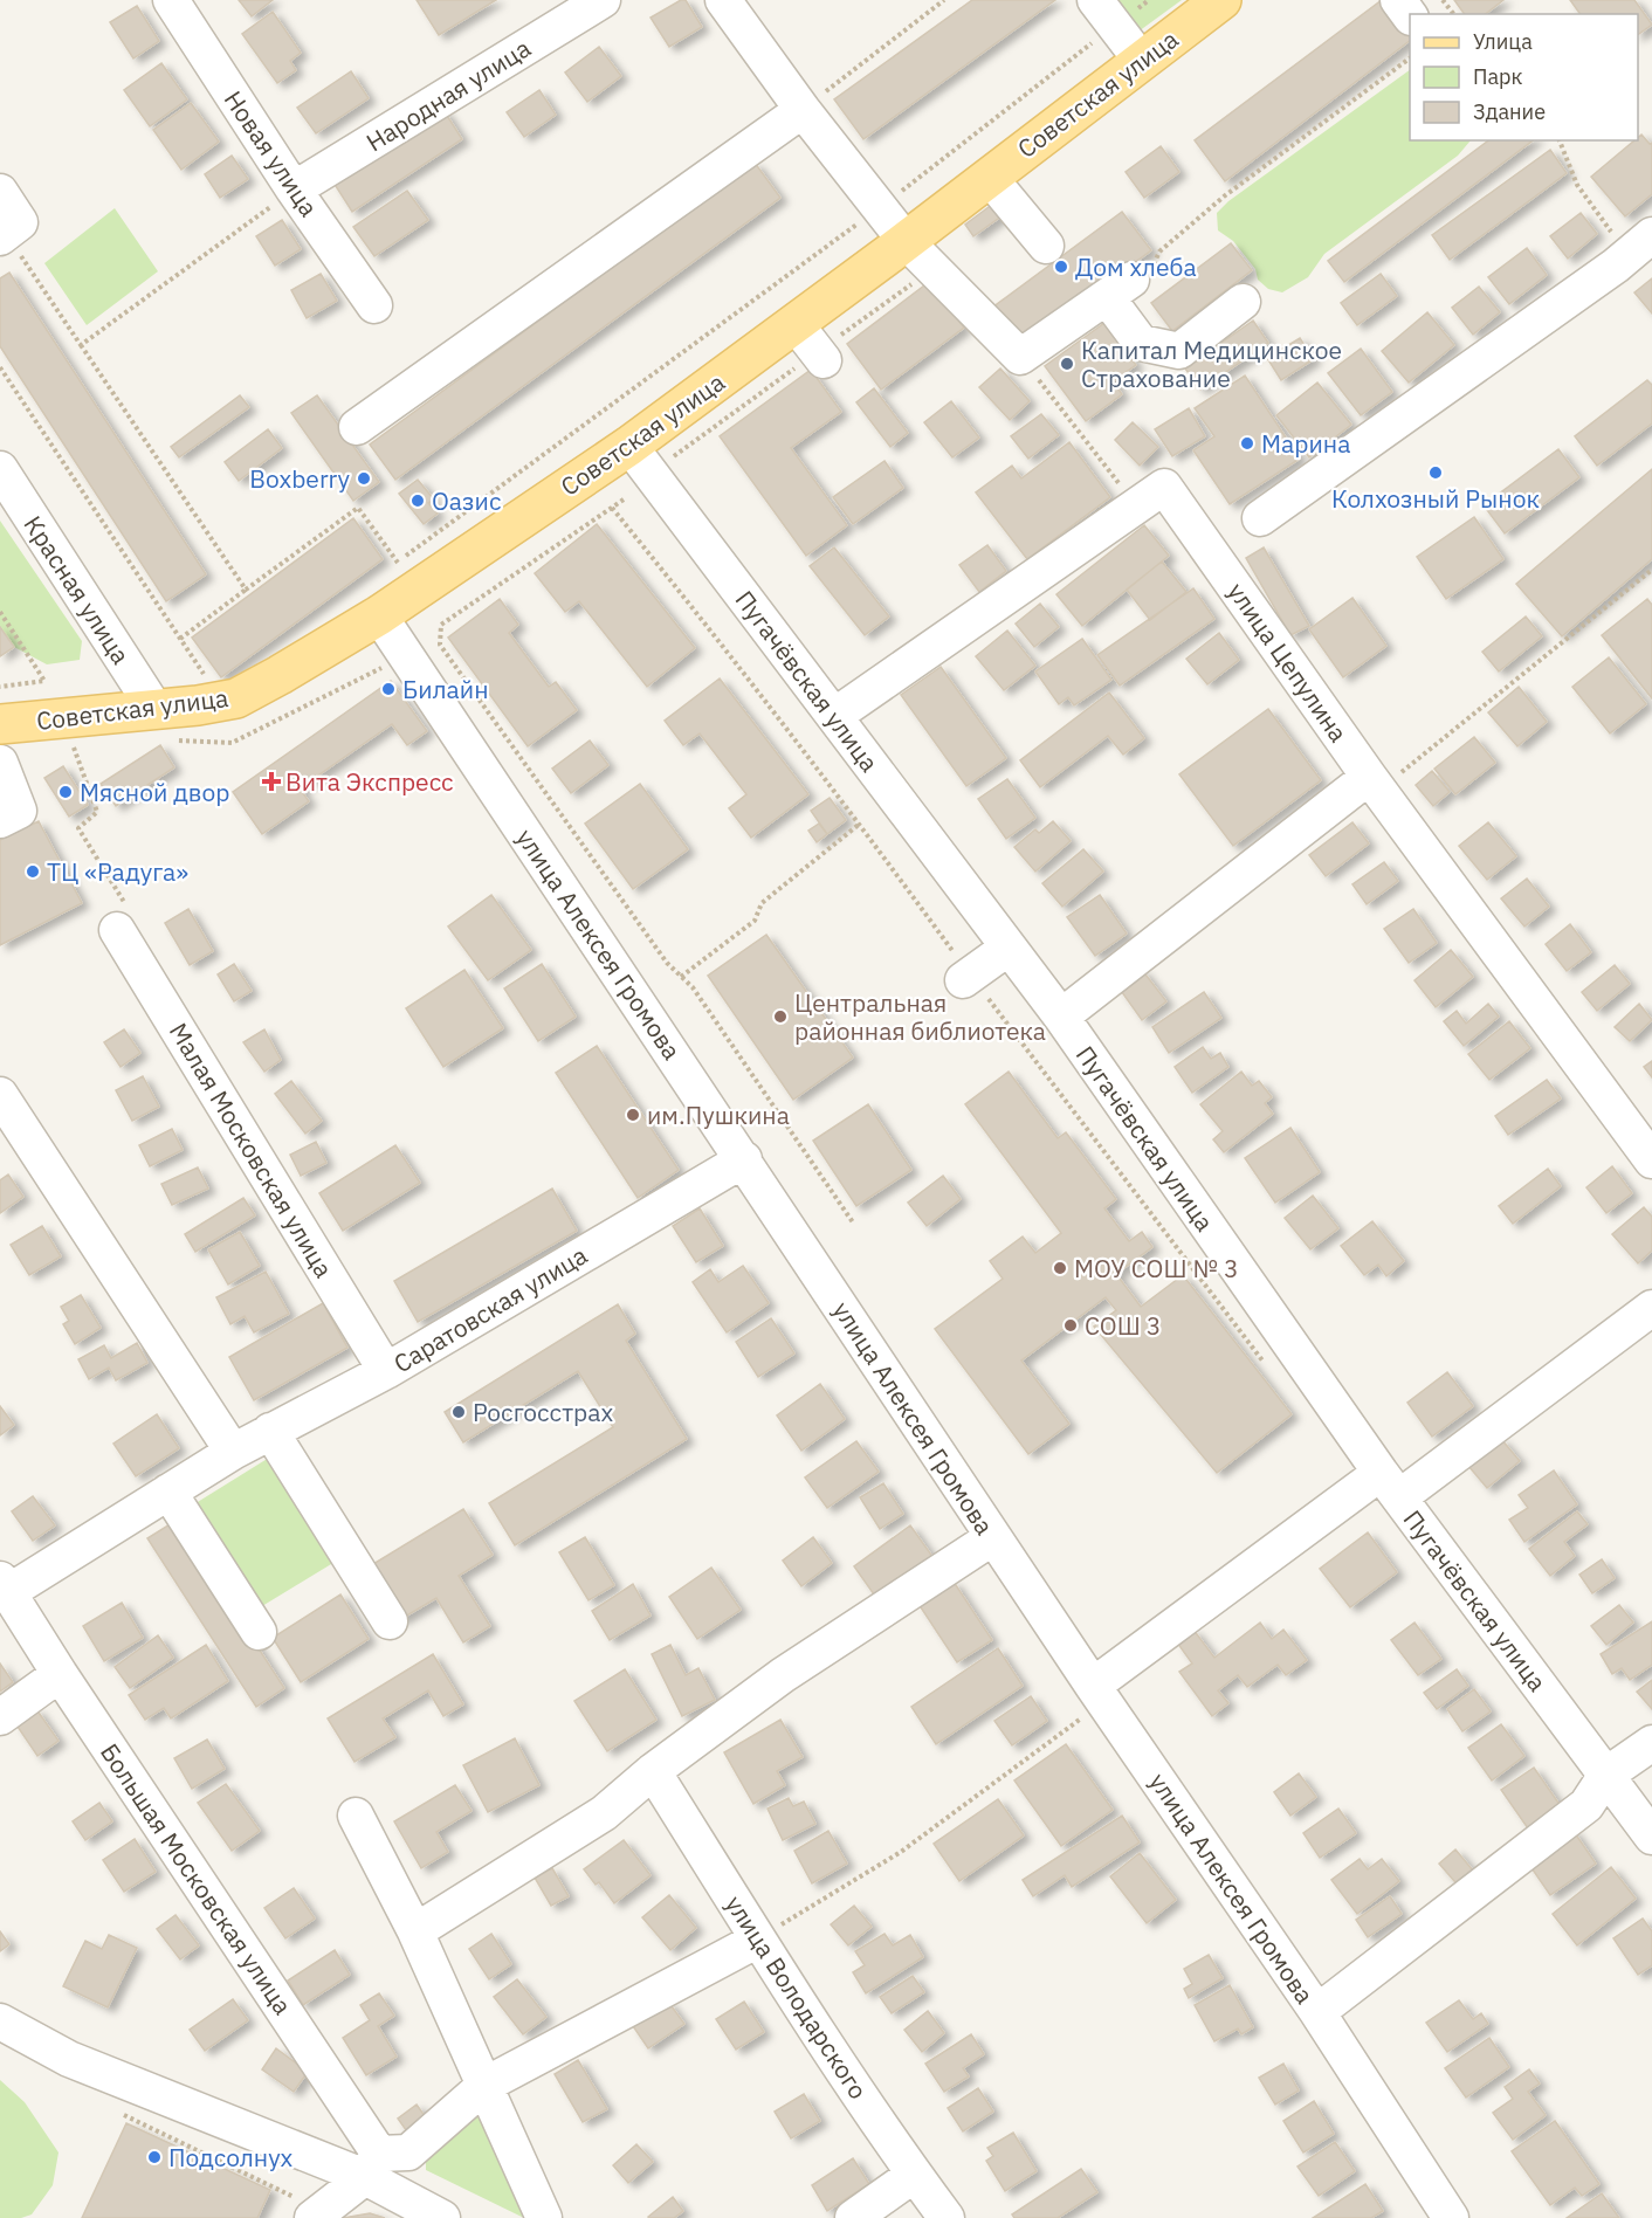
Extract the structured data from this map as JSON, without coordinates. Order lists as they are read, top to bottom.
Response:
{
  "streets": {
    "main road": ["Советская улица"],
    "street": [
      "Народная улица",
      "Новая улица",
      "Красная улица",
      "улица Цепулина",
      "Пугачёвская улица",
      "улица Алексея Громова",
      "Малая Московская улица",
      "Саратовская улица",
      "Большая Московская улица",
      "улица Володарского"
    ]
  },
  "crossings": [
    ["Советская улица", "Красная улица"],
    ["Советская улица", "Пугачёвская улица"],
    ["Советская улица", "улица Алексея Громова"],
    ["Народная улица", "Новая улица"],
    ["улица Цепулина", "Пугачёвская улица"],
    ["улица Алексея Громова", "Саратовская улица"],
    ["Малая Московская улица", "Саратовская улица"],
    ["Саратовская улица", "Большая Московская улица"]
  ],
  "places": {
    "other": [
      "Дом хлеба",
      "Капитал Медицинское Страхование",
      "Марина",
      "Колхозный Рынок",
      "Boxberry",
      "Оазис",
      "Билайн",
      "Мясной двор",
      "ТЦ «Радуга»",
      "Центральная районная библиотека",
      "им.Пушкина",
      "МОУ СОШ № 3",
      "СОШ 3",
      "Росгосстрах",
      "Подсолнух"
    ],
    "health": ["Вита Экспресс"]
  },
  "legend": ["Улица", "Парк", "Здание"]
}
